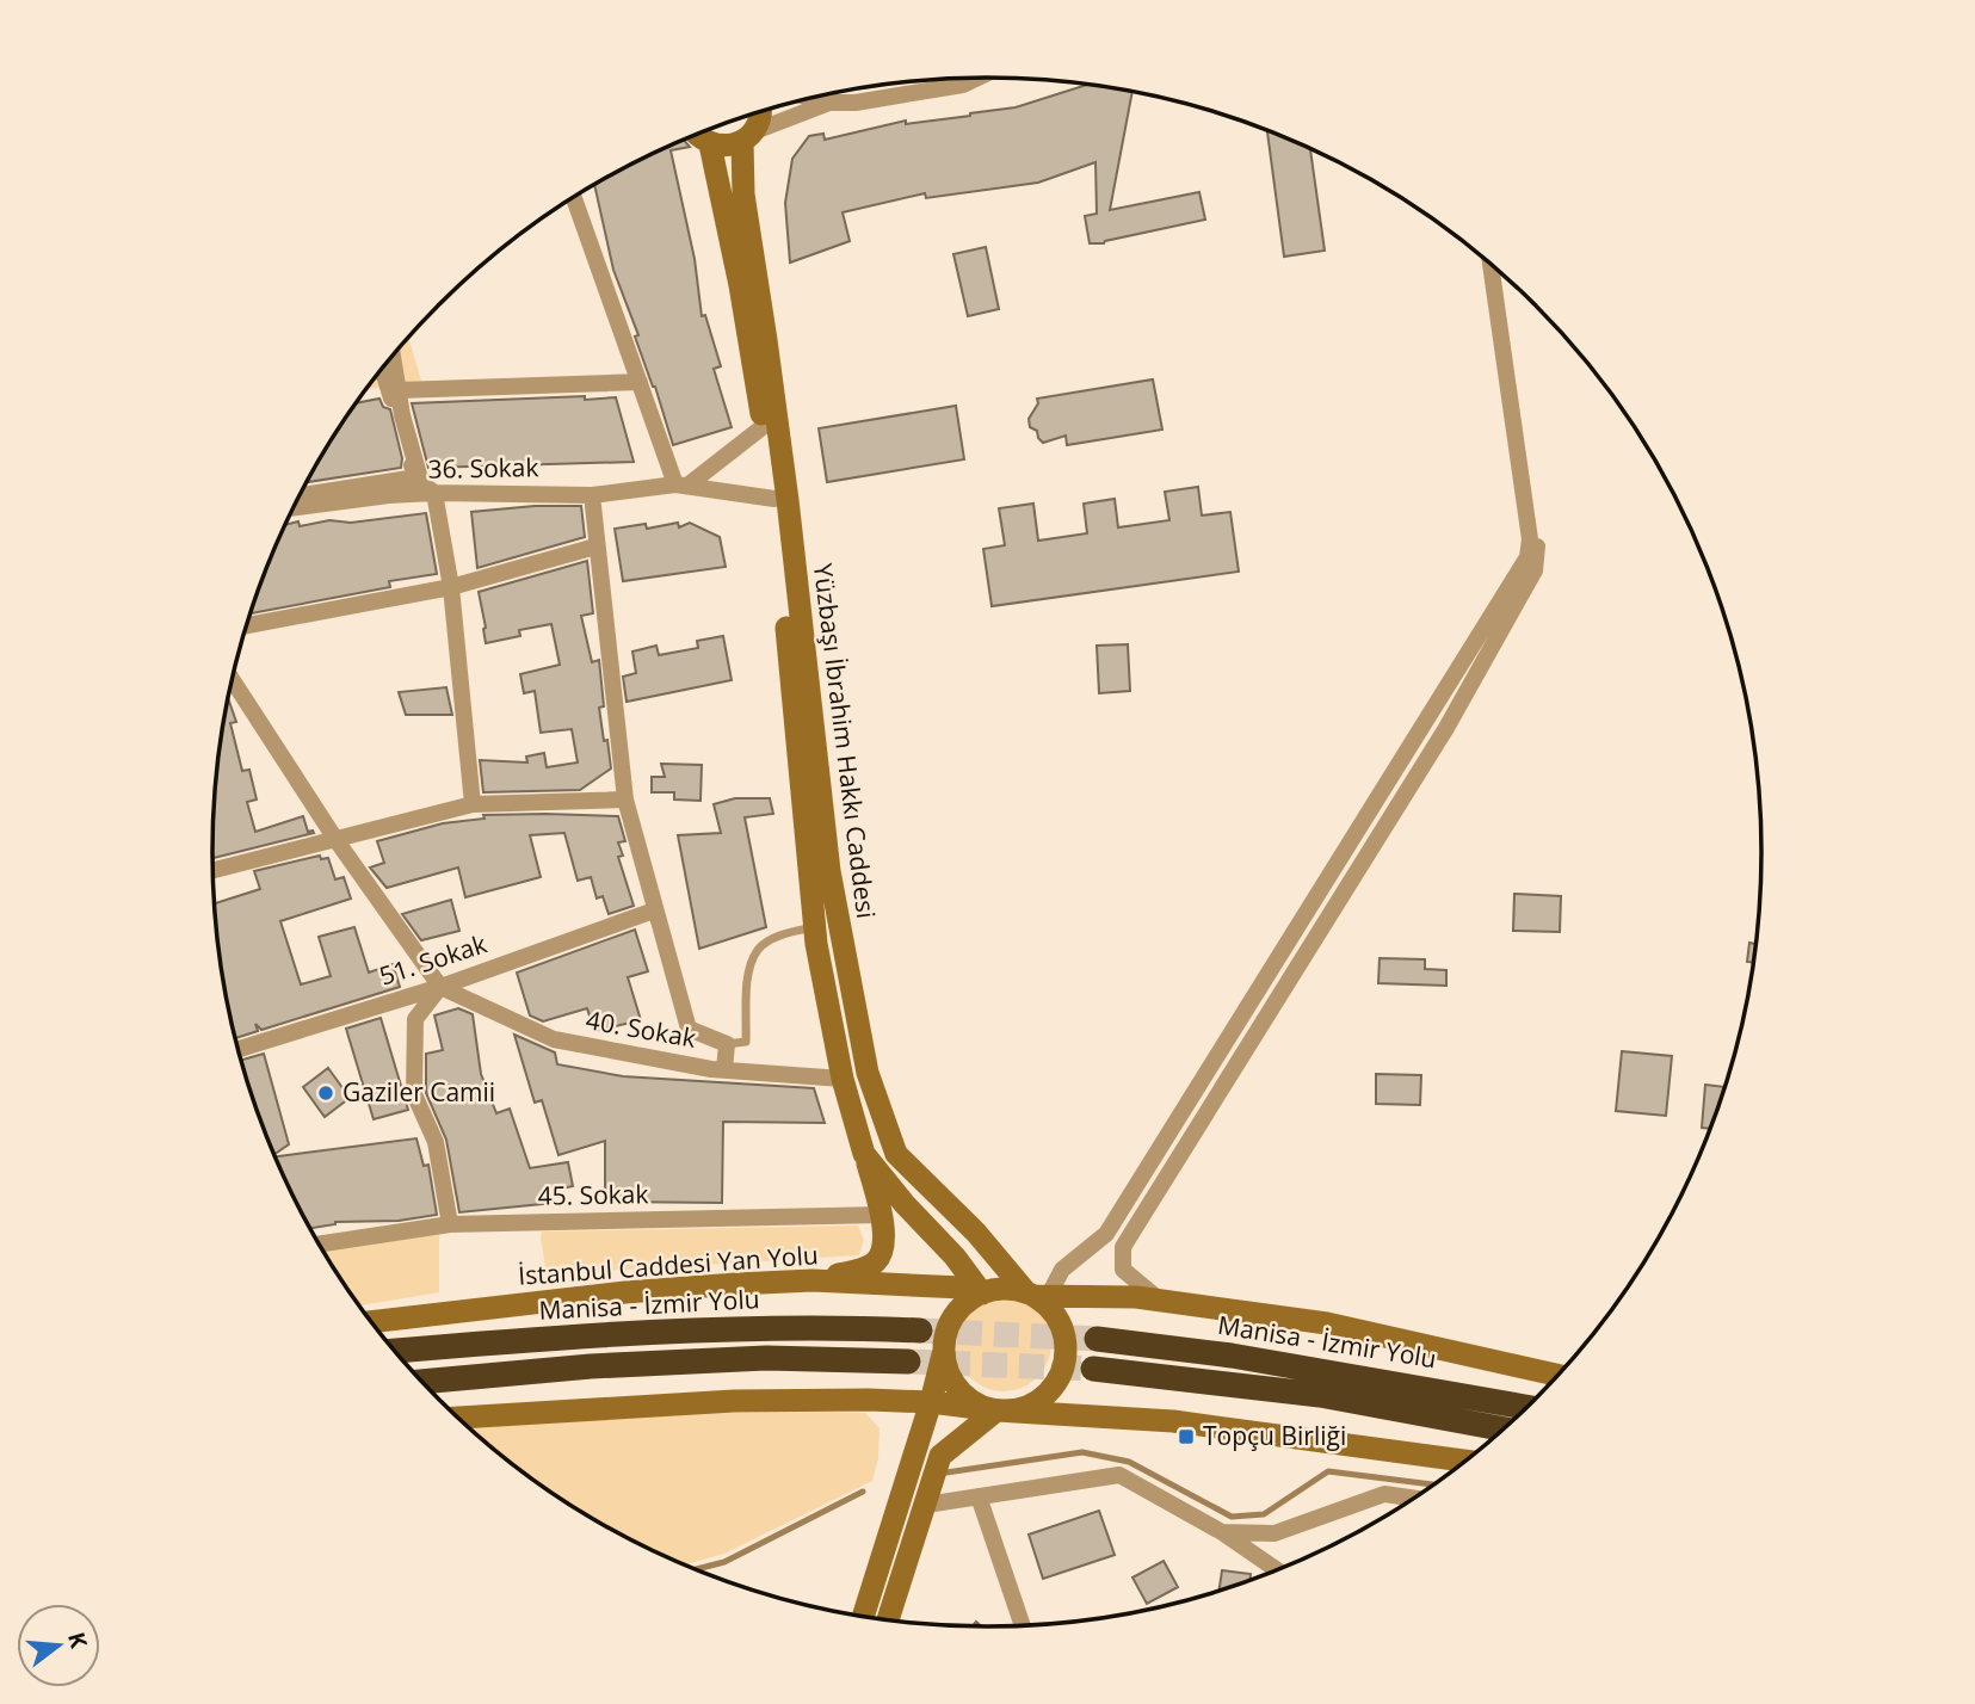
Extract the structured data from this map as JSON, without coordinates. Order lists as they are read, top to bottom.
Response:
{
  "streets": {
    "highway": ["Manisa - İzmir Yolu"],
    "main road": ["Yüzbaşı İbrahim Hakkı Caddesi", "İstanbul Caddesi Yan Yolu"],
    "street": [
      "36. Sokak",
      "51. Sokak",
      "40. Sokak",
      "45. Sokak"
    ]
  },
  "crossings": [
    ["36. Sokak", "Yüzbaşı İbrahim Hakkı Caddesi"],
    ["Yüzbaşı İbrahim Hakkı Caddesi", "40. Sokak"],
    ["Yüzbaşı İbrahim Hakkı Caddesi", "İstanbul Caddesi Yan Yolu"],
    ["51. Sokak", "40. Sokak"]
  ],
  "places": {
    "other": ["Gaziler Camii"],
    "transit": ["Topçu Birliği"]
  },
  "north": "right"
}
